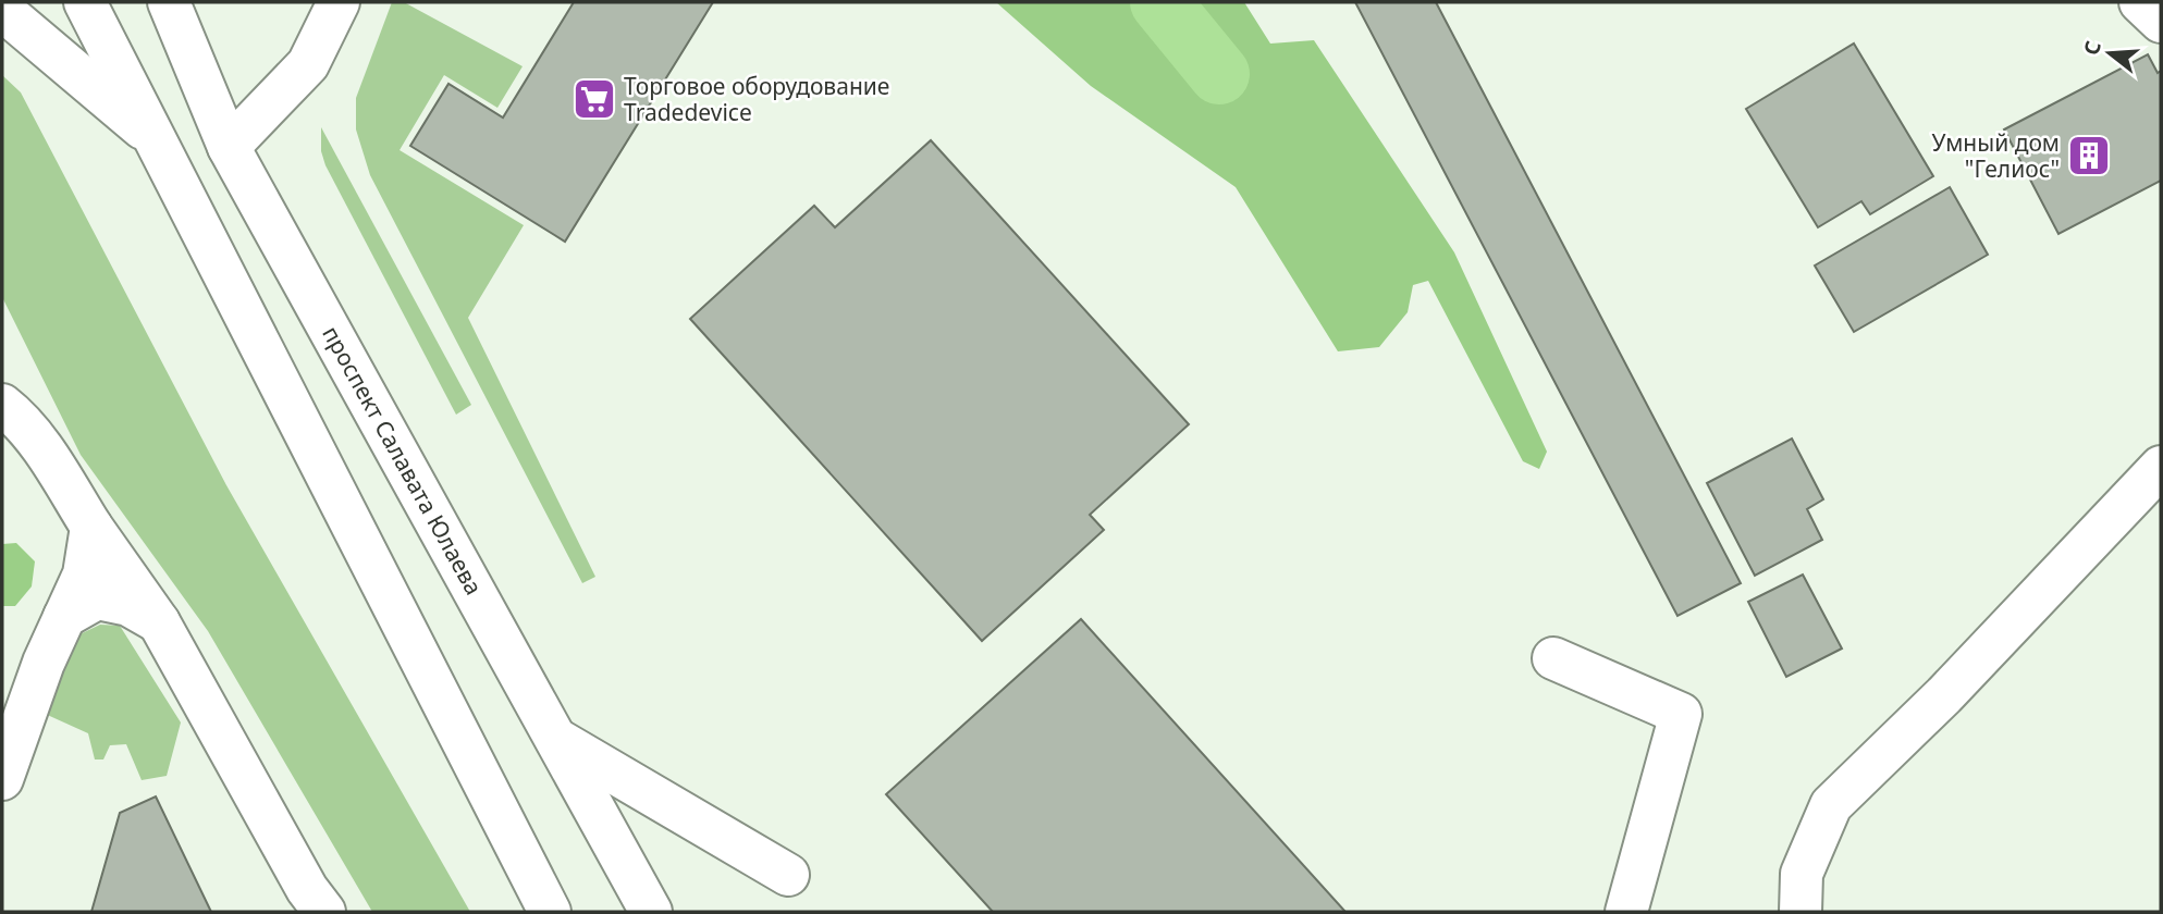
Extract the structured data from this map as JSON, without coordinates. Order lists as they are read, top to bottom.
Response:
{
  "streets": {
    "main road": ["проспект Салавата Юлаева"]
  },
  "places": {
    "supermarket": ["Торговое оборудование Tradedevice"],
    "building": ["Умный дом \"Гелиос\""]
  },
  "north": "left"
}
